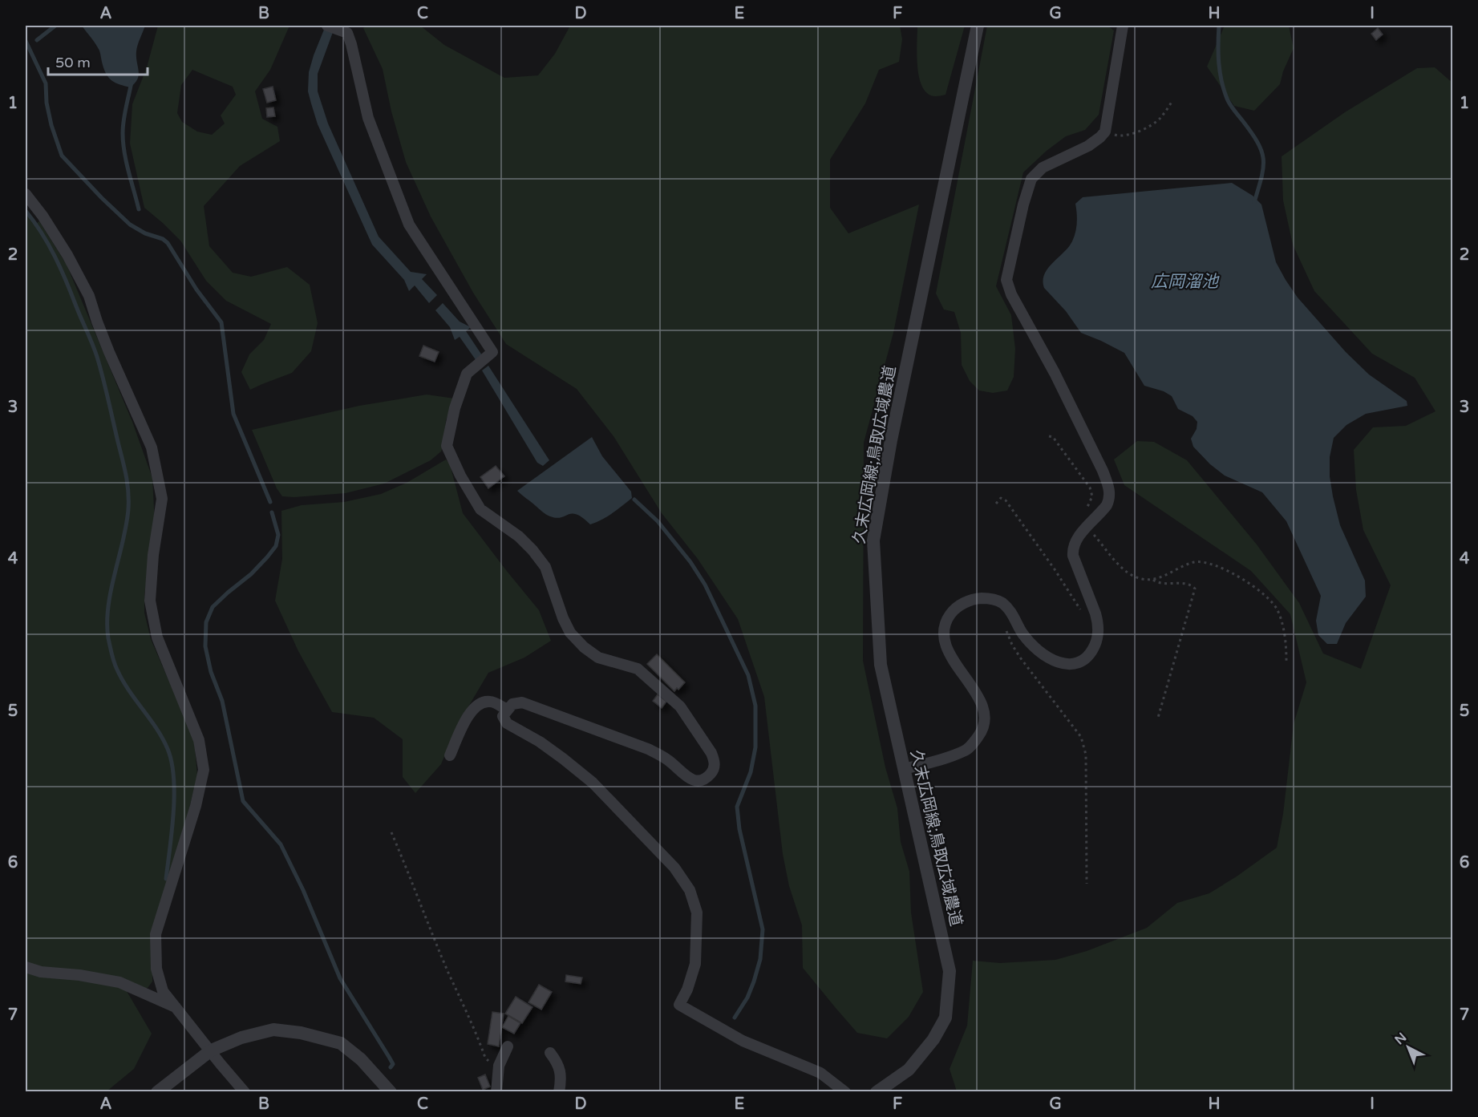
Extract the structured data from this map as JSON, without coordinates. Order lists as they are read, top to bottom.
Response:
{
  "streets": {
    "street": ["久末広岡線;鳥取広域農道"]
  },
  "water": ["広岡溜池"],
  "scale_bar": "50 m",
  "north": "top left",
  "grid": {
    "columns": [
      "A",
      "B",
      "C",
      "D",
      "E",
      "F",
      "G",
      "H",
      "I"
    ],
    "rows": [
      "1",
      "2",
      "3",
      "4",
      "5",
      "6",
      "7"
    ]
  }
}
